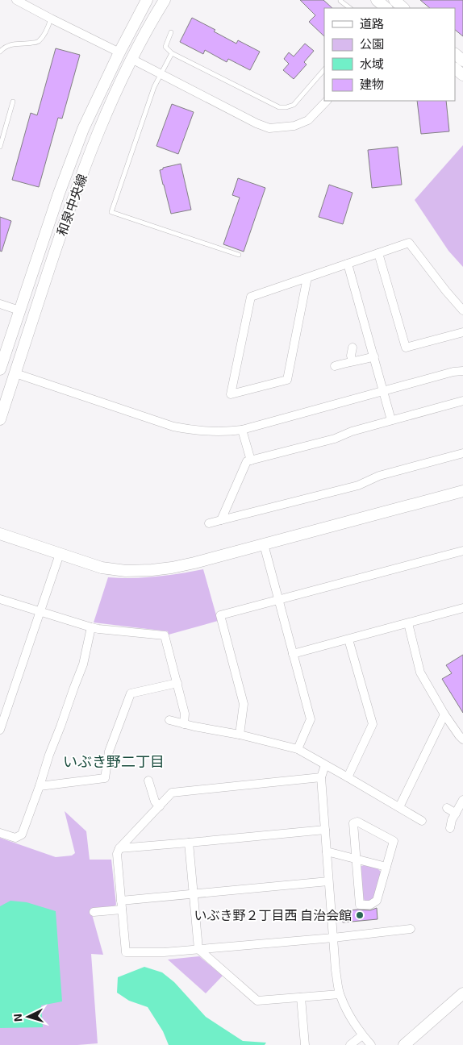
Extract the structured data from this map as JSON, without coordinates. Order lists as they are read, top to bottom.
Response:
{
  "streets": {
    "street": ["和泉中央線"]
  },
  "districts": ["いぶき野二丁目"],
  "places": ["いぶき野２丁目西 自治会館"],
  "legend": [
    "道路",
    "公園",
    "水域",
    "建物"
  ],
  "north": "left"
}
